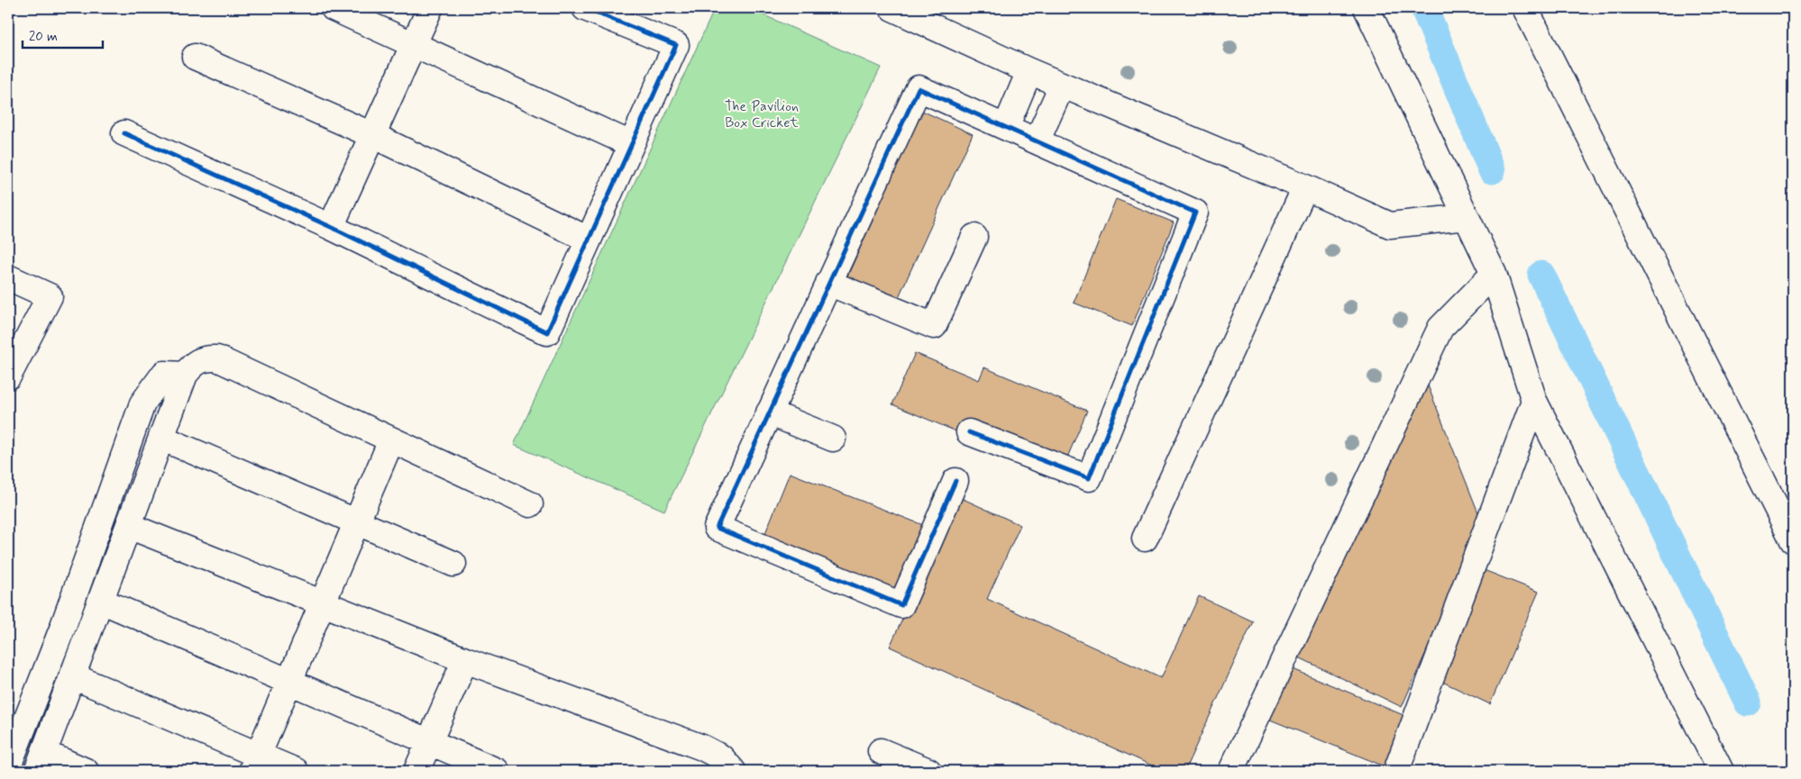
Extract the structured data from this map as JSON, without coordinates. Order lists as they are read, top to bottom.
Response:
{
  "parks": ["The Pavilion Box Cricket"],
  "scale_bar": "20 m"
}
